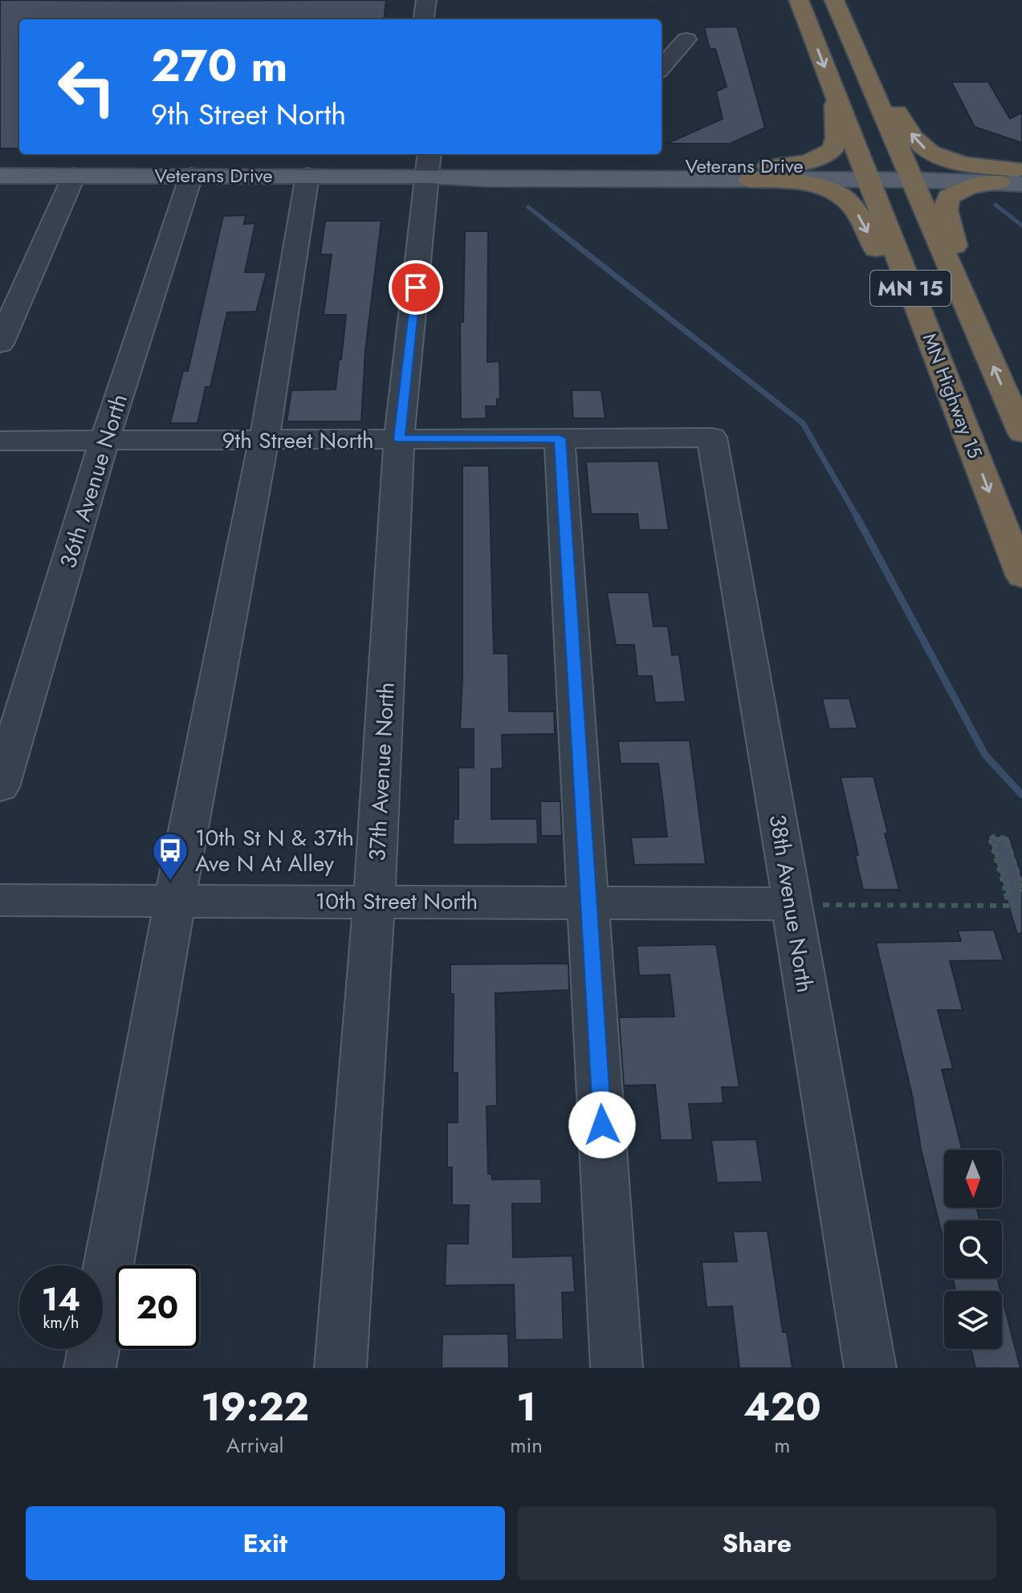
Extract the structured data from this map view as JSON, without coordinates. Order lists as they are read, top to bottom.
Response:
{
  "streets": {
    "highway": ["MN 15", "MN Highway 15"],
    "main road": ["Veterans Drive"],
    "street": [
      "9th Street North",
      "36th Avenue North",
      "37th Avenue North",
      "10th Street North",
      "38th Avenue North"
    ]
  },
  "crossings": [
    ["Veterans Drive", "MN 15"],
    ["Veterans Drive", "MN Highway 15"],
    ["Veterans Drive", "36th Avenue North"],
    ["Veterans Drive", "37th Avenue North"],
    ["9th Street North", "36th Avenue North"],
    ["9th Street North", "37th Avenue North"],
    ["9th Street North", "38th Avenue North"],
    ["37th Avenue North", "10th Street North"],
    ["10th Street North", "38th Avenue North"]
  ],
  "places": {
    "bus stop": ["10th St N & 37th Ave N At Alley"]
  },
  "north": "bottom",
  "page": {
    "turn": ["270 m", "9th Street North"],
    "speed": "14 km/h",
    "limit": "20",
    "eta": [
      "19:22",
      "Arrival",
      "1",
      "min",
      "420",
      "m"
    ],
    "buttons": ["Exit", "Share"]
  }
}
